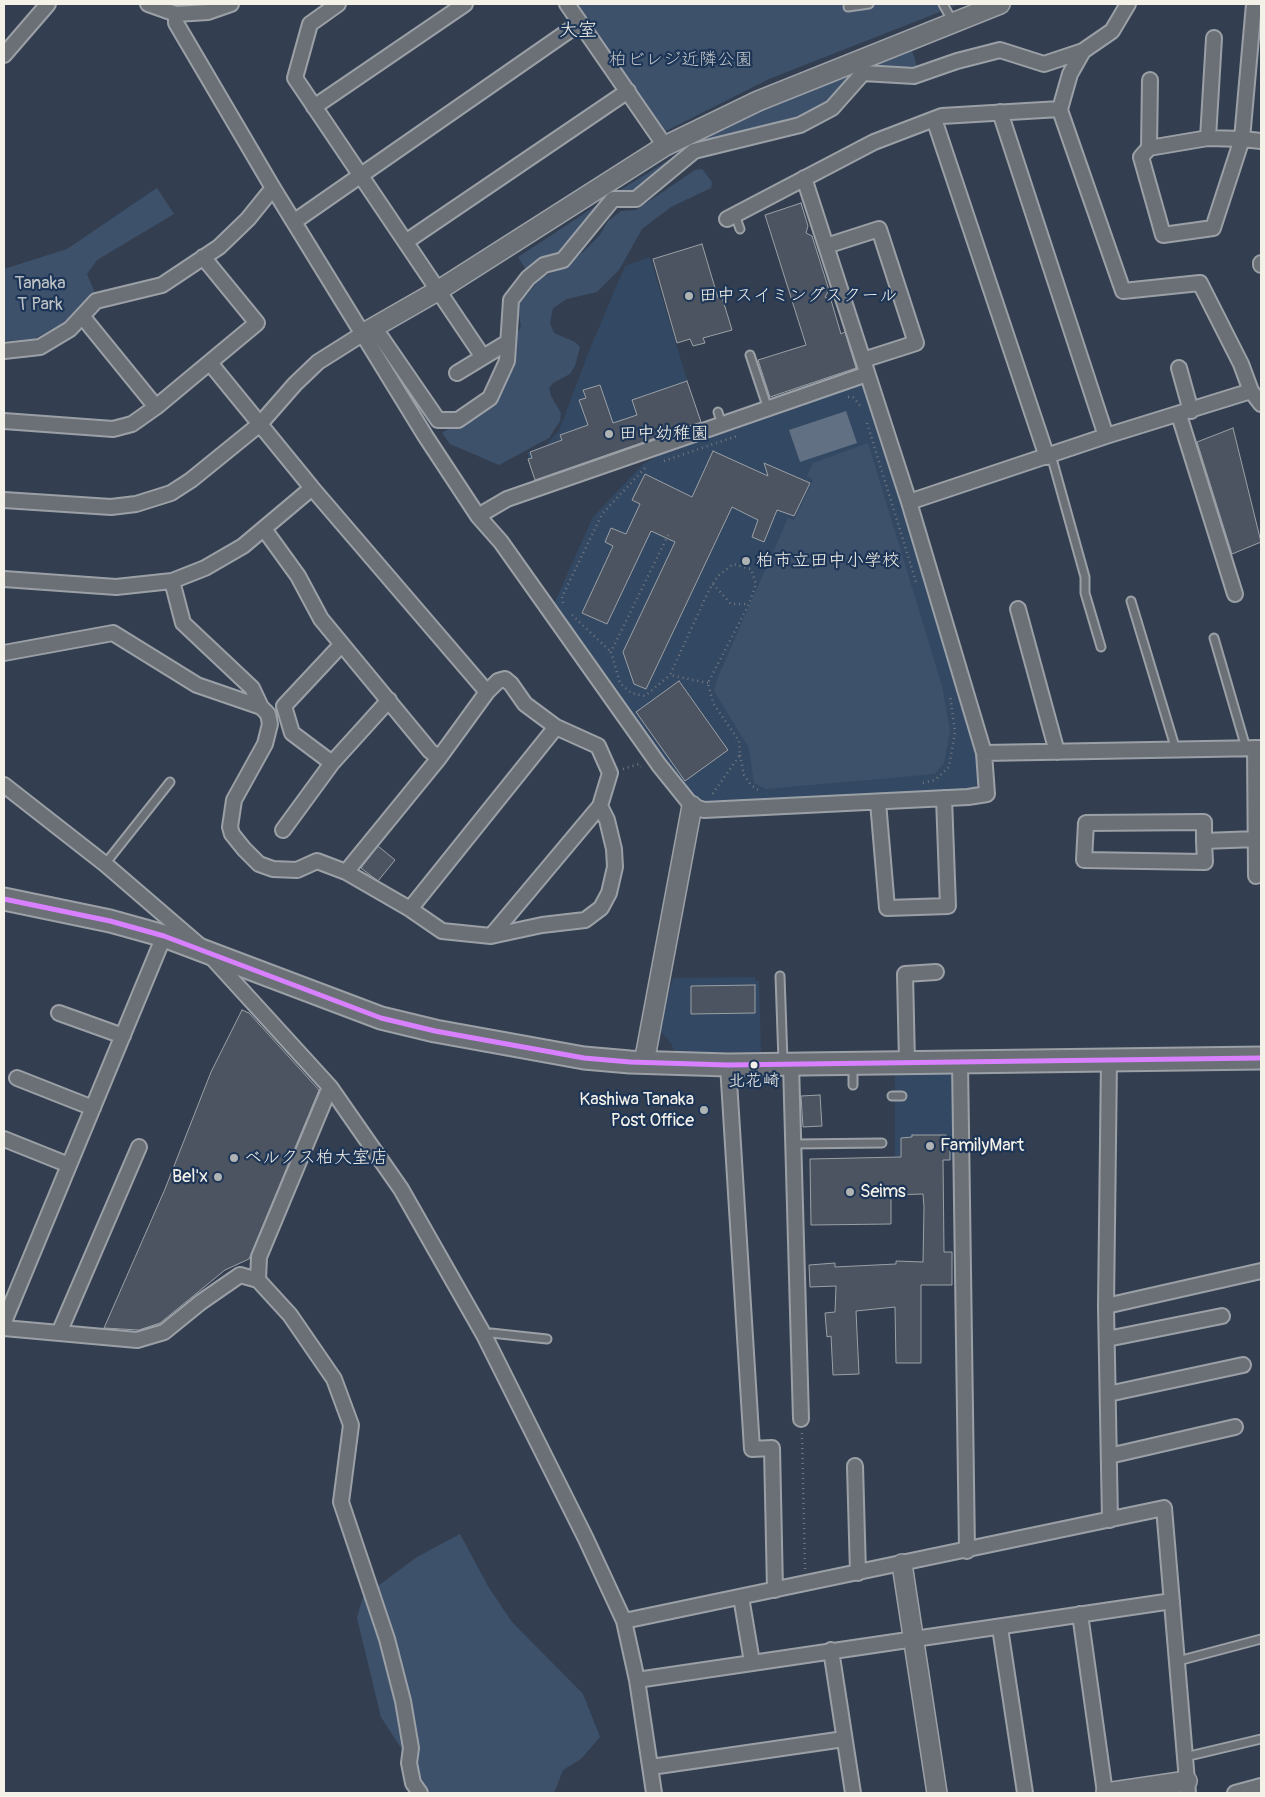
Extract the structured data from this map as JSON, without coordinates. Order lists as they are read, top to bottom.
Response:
{
  "districts": ["大室"],
  "parks": ["柏ビレジ近隣公園", "Tanaka T Park"],
  "places": [
    "田中スイミングスクール",
    "田中幼稚園",
    "柏市立田中小学校",
    "北花崎",
    "Kashiwa Tanaka Post Office",
    "FamilyMart",
    "ベルクス柏大室店",
    "Bel'x",
    "Seims"
  ]
}
